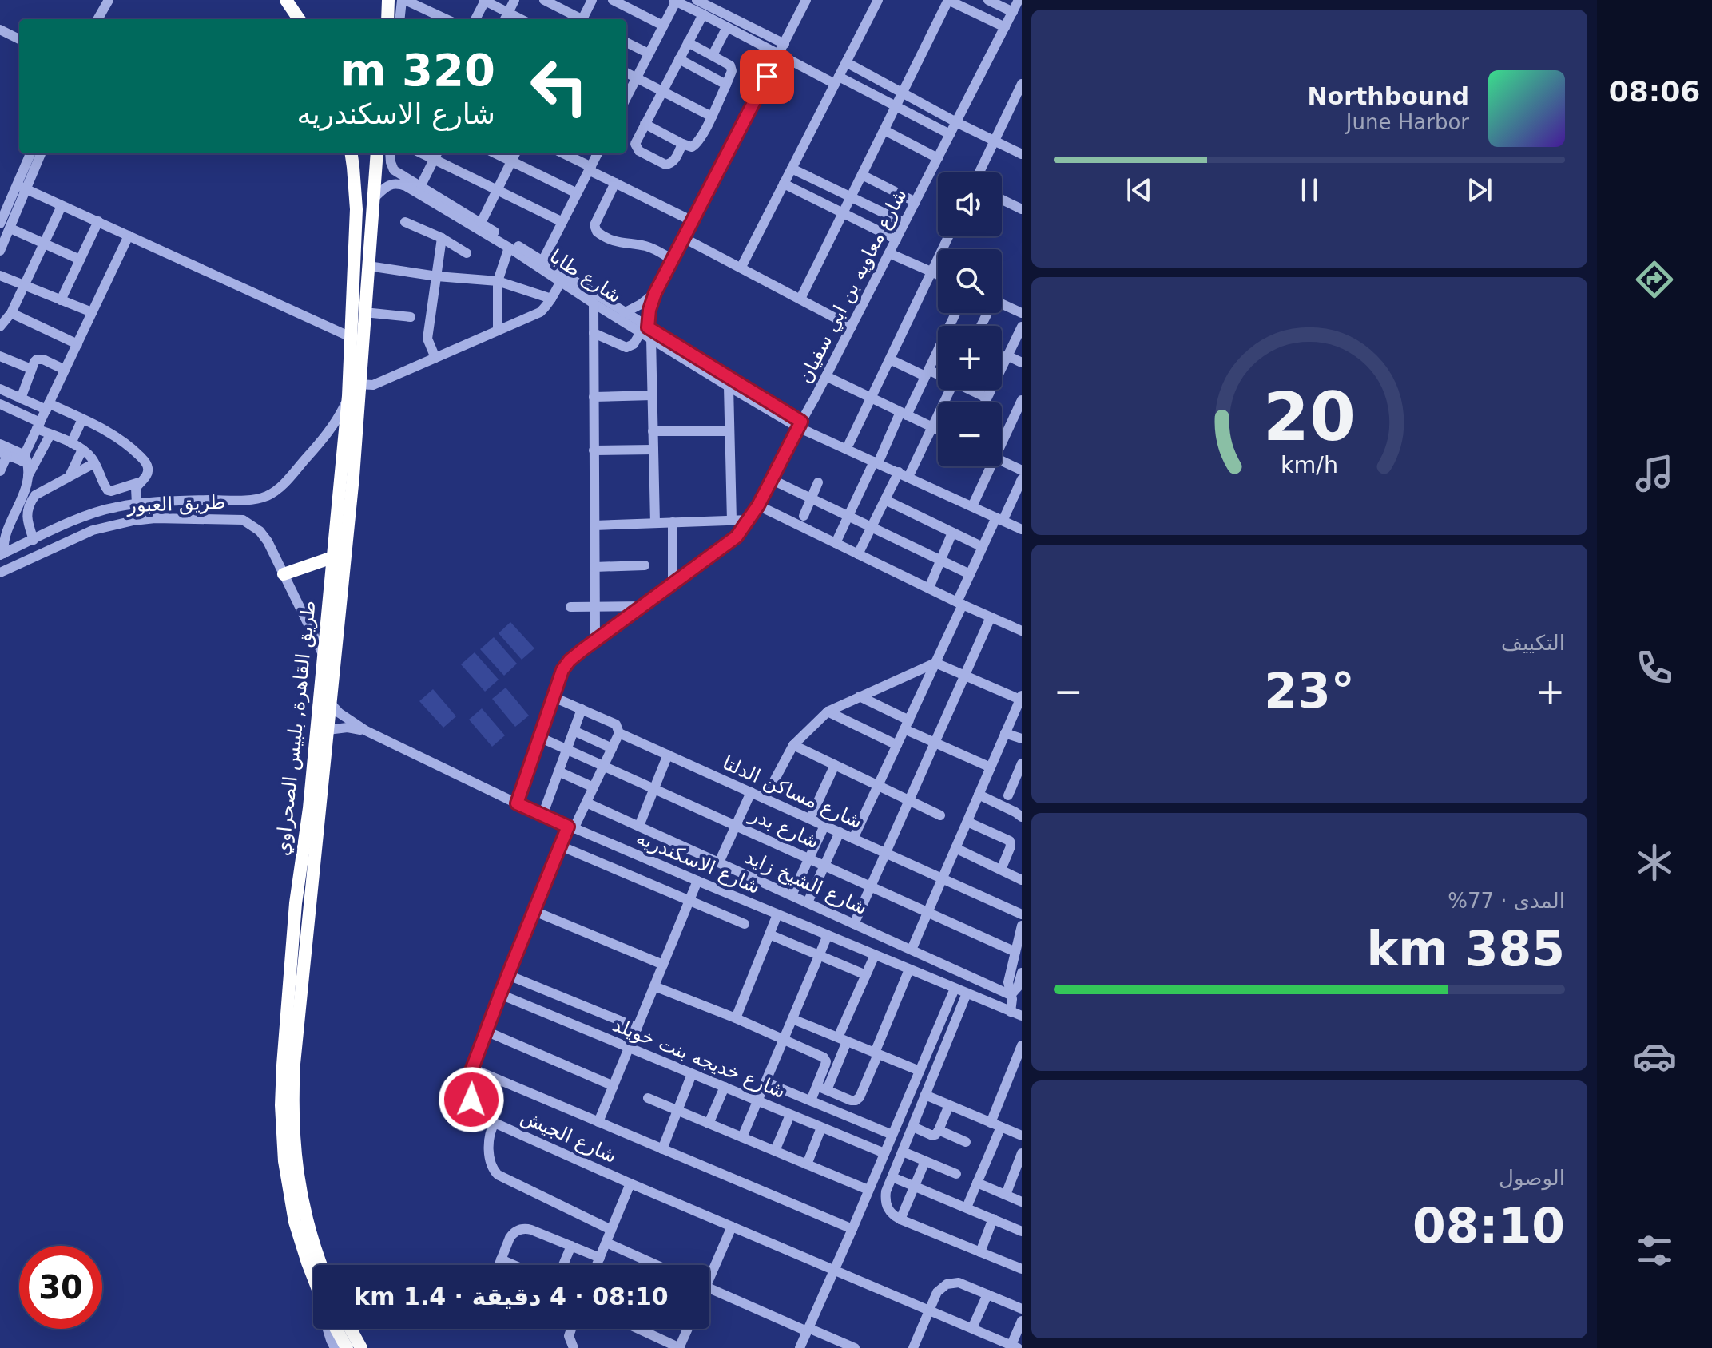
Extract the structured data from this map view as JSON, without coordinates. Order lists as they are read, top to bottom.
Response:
{
  "streets": {
    "highway": ["طريق القاهرة, بلبيس الصحراوي"],
    "street": [
      "شارع طابا",
      "شارع معاويه بن ابي سفيان",
      "طريق العبور",
      "شارع مساكن الدلتا",
      "شارع بدر",
      "شارع الاسكندريه",
      "شارع الشيخ زايد",
      "شارع خديجه بنت خويلد",
      "شارع الجيش"
    ]
  },
  "crossings": [
    ["شارع طابا", "شارع معاويه بن ابي سفيان"],
    ["شارع معاويه بن ابي سفيان", "شارع مساكن الدلتا"],
    ["شارع معاويه بن ابي سفيان", "شارع بدر"],
    ["شارع معاويه بن ابي سفيان", "شارع الاسكندريه"],
    ["طريق العبور", "طريق القاهرة, بلبيس الصحراوي"],
    ["طريق القاهرة, بلبيس الصحراوي", "شارع الاسكندريه"],
    ["شارع مساكن الدلتا", "شارع الجيش"],
    ["شارع بدر", "شارع الجيش"],
    ["شارع الاسكندريه", "شارع الجيش"],
    ["شارع الشيخ زايد", "شارع الجيش"],
    ["شارع خديجه بنت خويلد", "شارع الجيش"]
  ],
  "page": {
    "tabs": "08:06",
    "turn": ["320 m", "شارع الاسكندريه"],
    "song": ["Northbound", "June Harbor"],
    "map_buttons": ["+", "−"],
    "tile": [
      "التكييف",
      ["المدى · 77%", "385 km"],
      ["الوصول", "08:10"]
    ],
    "heat": ["−", "23°", "+"],
    "limit": "30",
    "trip": "08:10 · 4 دقيقة · 1.4 km",
    "gauge": ["20", "km/h"]
  }
}
